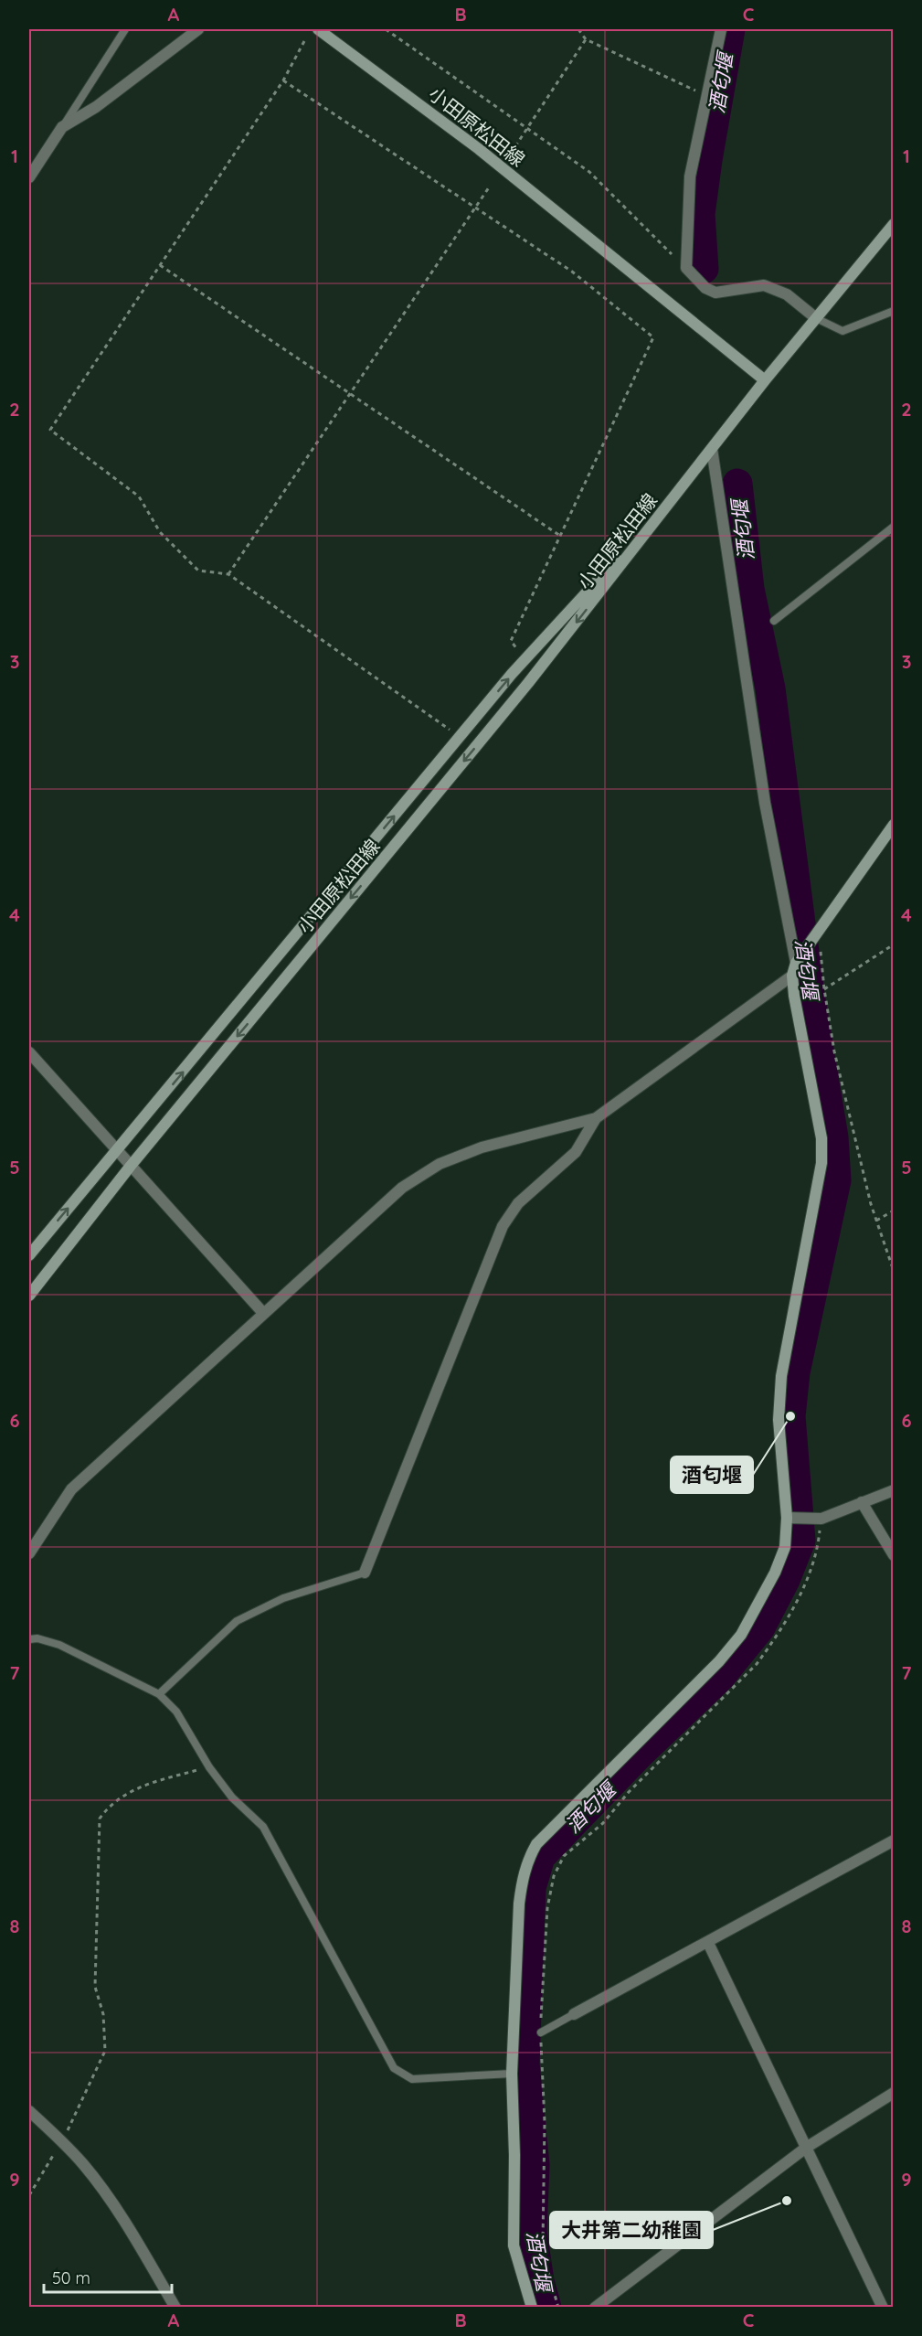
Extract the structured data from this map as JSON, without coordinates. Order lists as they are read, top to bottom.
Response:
{
  "streets": {
    "main road": ["小田原松田線"]
  },
  "water": ["酒匂堰"],
  "places": ["酒匂堰", "大井第二幼稚園"],
  "scale_bar": "50 m",
  "grid": {
    "columns": ["A", "B", "C"],
    "rows": [
      "1",
      "2",
      "3",
      "4",
      "5",
      "6",
      "7",
      "8",
      "9"
    ]
  }
}
